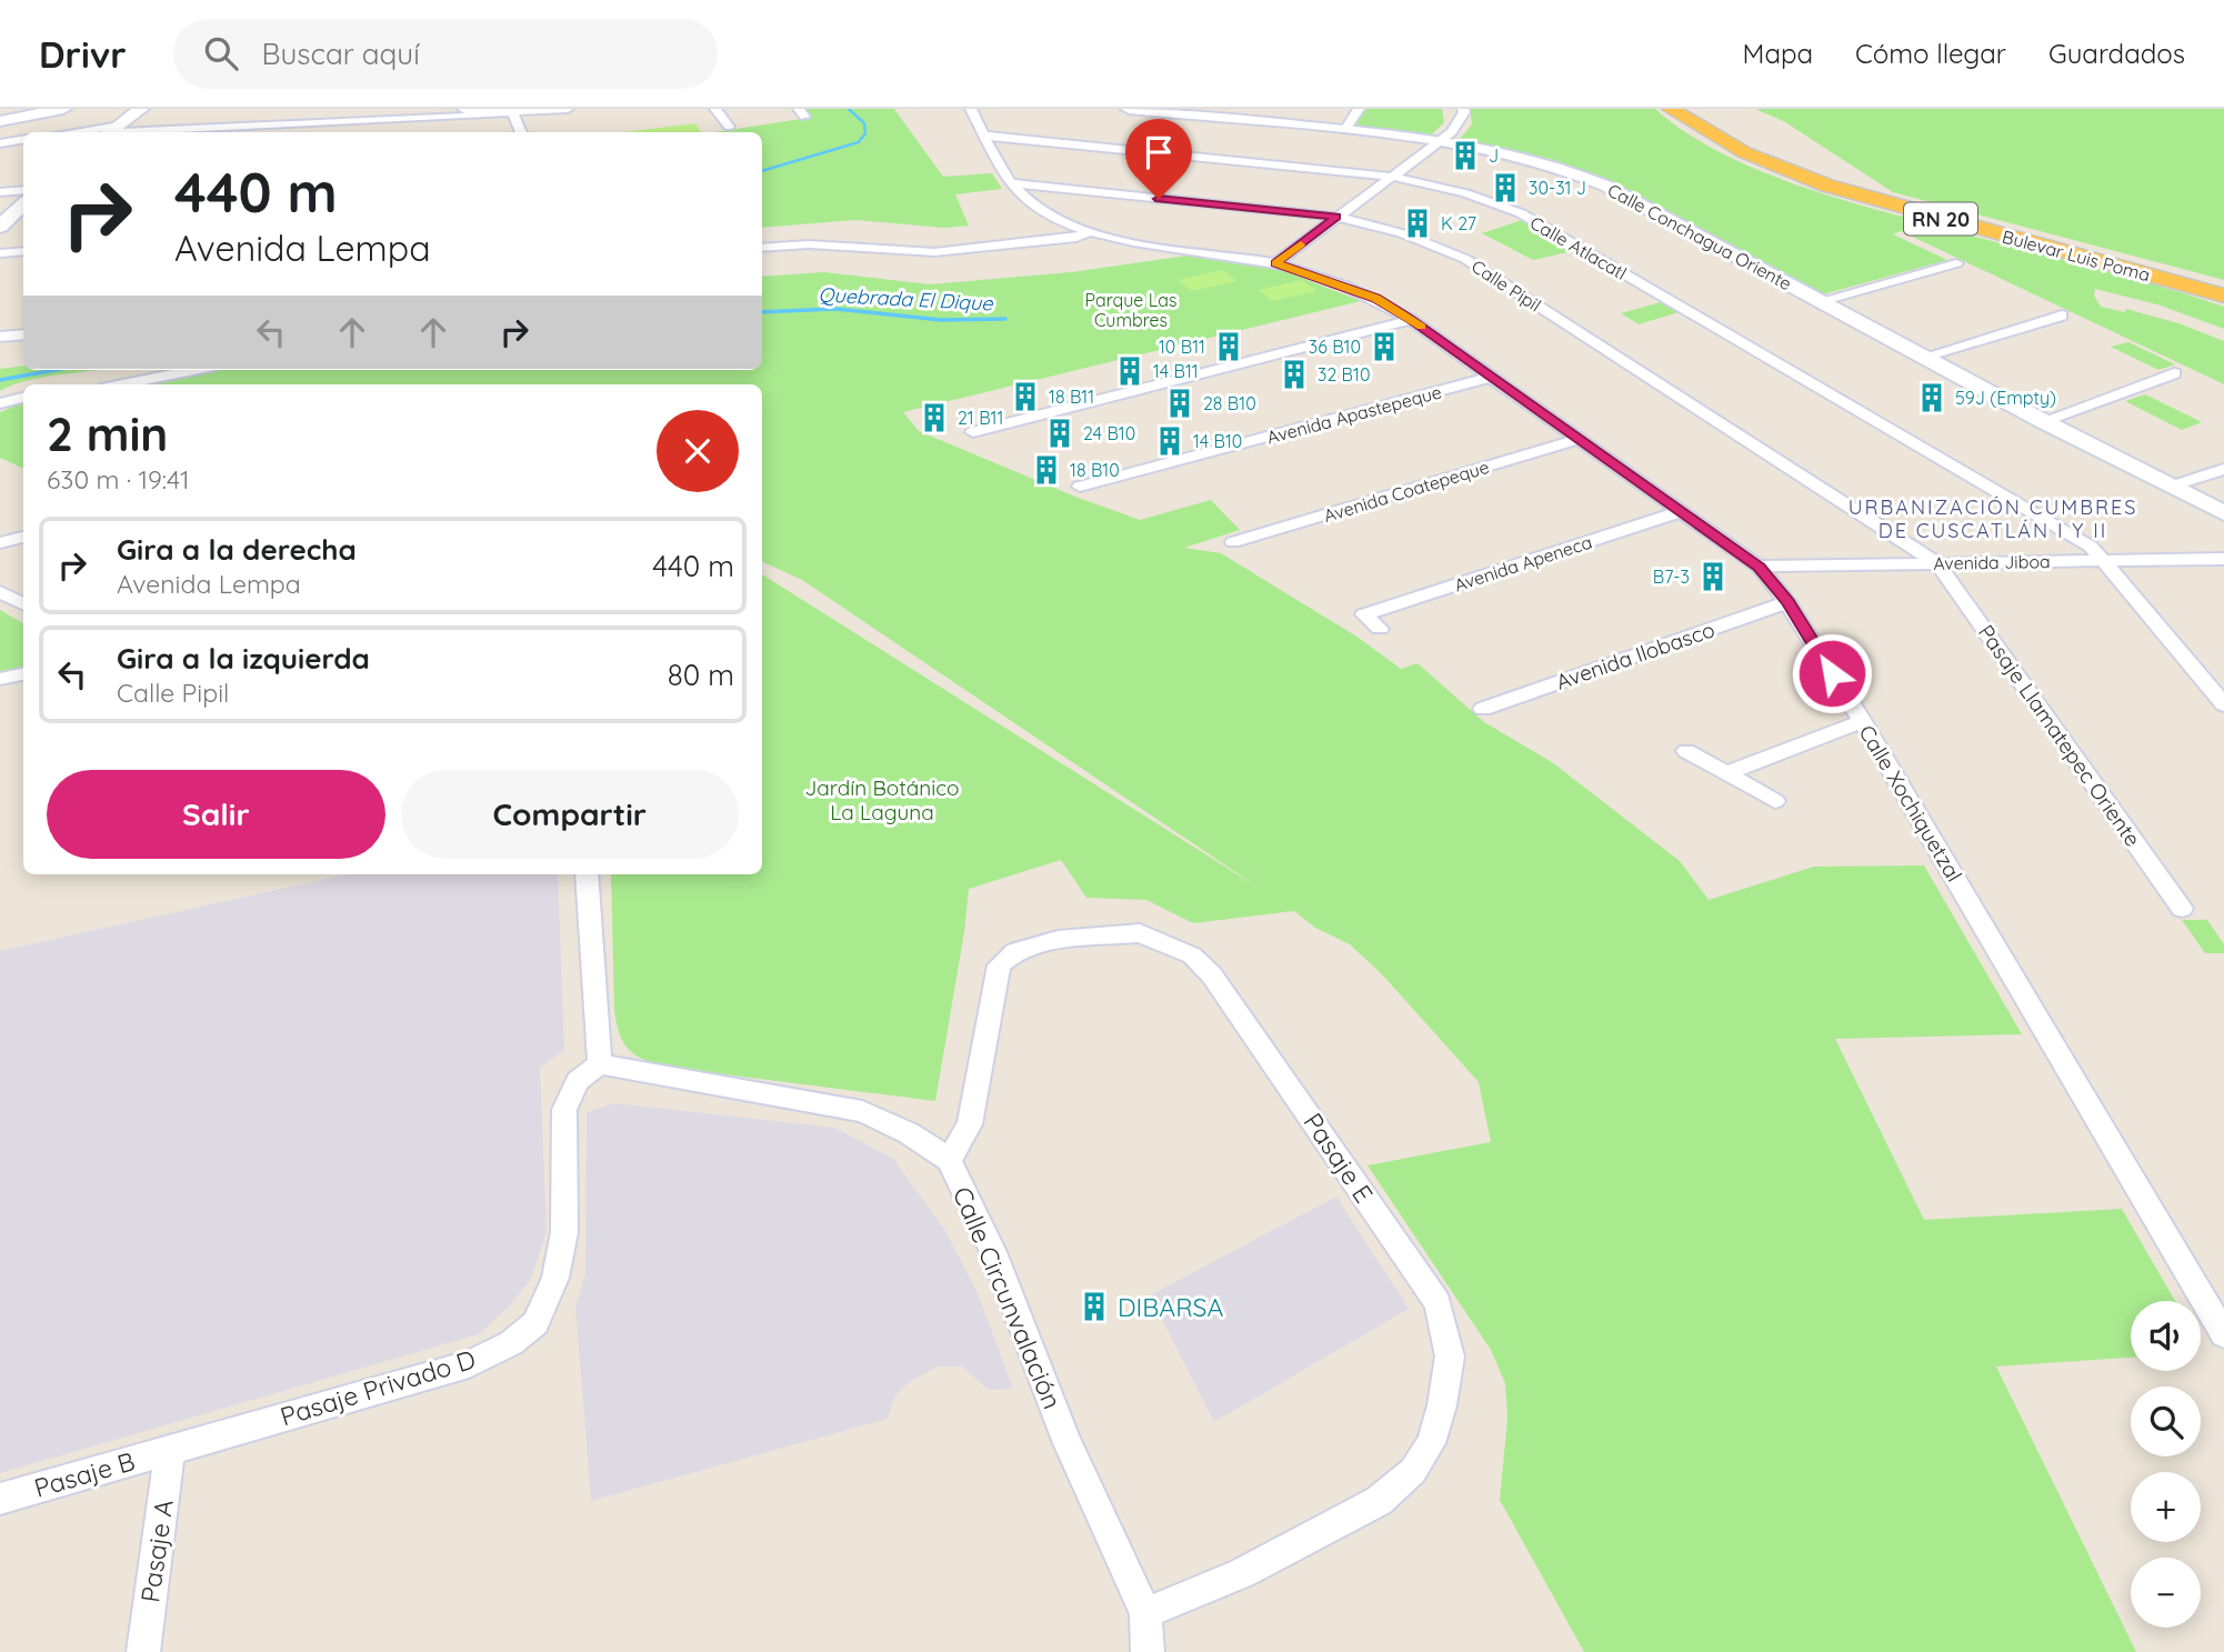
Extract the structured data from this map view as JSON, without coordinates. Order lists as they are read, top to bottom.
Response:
{
  "streets": {
    "highway": ["RN 20", "Bulevar Luis Poma"],
    "main road": ["Calle Conchagua Oriente"],
    "street": [
      "Calle Atlacatl",
      "Calle Pipil",
      "Avenida Apastepeque",
      "Avenida Coatepeque",
      "Avenida Jiboa",
      "Avenida Apeneca",
      "Avenida Ilobasco",
      "Pasaje Llamatepec Oriente",
      "Calle Xochiquetzal",
      "Pasaje E",
      "Calle Circunvalación",
      "Pasaje Privado D",
      "Pasaje B",
      "Pasaje A"
    ]
  },
  "crossings": [
    ["Calle Atlacatl", "Avenida Jiboa"],
    ["Calle Atlacatl", "Calle Xochiquetzal"],
    ["Calle Pipil", "Avenida Jiboa"],
    ["Calle Pipil", "Pasaje Llamatepec Oriente"],
    ["Calle Pipil", "Calle Xochiquetzal"],
    ["Avenida Apastepeque", "Calle Xochiquetzal"],
    ["Avenida Coatepeque", "Calle Xochiquetzal"],
    ["Avenida Jiboa", "Pasaje Llamatepec Oriente"],
    ["Avenida Jiboa", "Calle Xochiquetzal"],
    ["Avenida Apeneca", "Calle Xochiquetzal"],
    ["Avenida Ilobasco", "Calle Xochiquetzal"],
    ["Pasaje E", "Calle Circunvalación"],
    ["Calle Circunvalación", "Pasaje Privado D"],
    ["Pasaje Privado D", "Pasaje B"],
    ["Pasaje Privado D", "Pasaje A"],
    ["Pasaje B", "Pasaje A"]
  ],
  "districts": ["URBANIZACIÓN CUMBRES DE CUSCATLÁN I Y II"],
  "water": ["Quebrada El Dique"],
  "parks": ["Parque Las Cumbres", "Jardín Botánico La Laguna"],
  "places": {
    "building": [
      "J",
      "30-31 J",
      "K 27",
      "10 B11",
      "36 B10",
      "14 B11",
      "32 B10",
      "18 B11",
      "59J (Empty)",
      "28 B10",
      "21 B11",
      "24 B10",
      "14 B10",
      "18 B10",
      "B7-3",
      "DIBARSA"
    ]
  },
  "page": {
    "header": "Drivr",
    "search": "Buscar aquí",
    "nav": ["Mapa", "Cómo llegar", "Guardados"],
    "turn": ["440 m", "Avenida Lempa"],
    "heading": ["2 min", "630 m · 19:41"],
    "list": [
      {
        "name": "Gira a la derecha",
        "note": "Avenida Lempa",
        "value": "440 m"
      },
      {
        "name": "Gira a la izquierda",
        "note": "Calle Pipil",
        "value": "80 m"
      }
    ],
    "buttons": ["Salir", "Compartir"],
    "map_buttons": ["+", "−"]
  }
}
